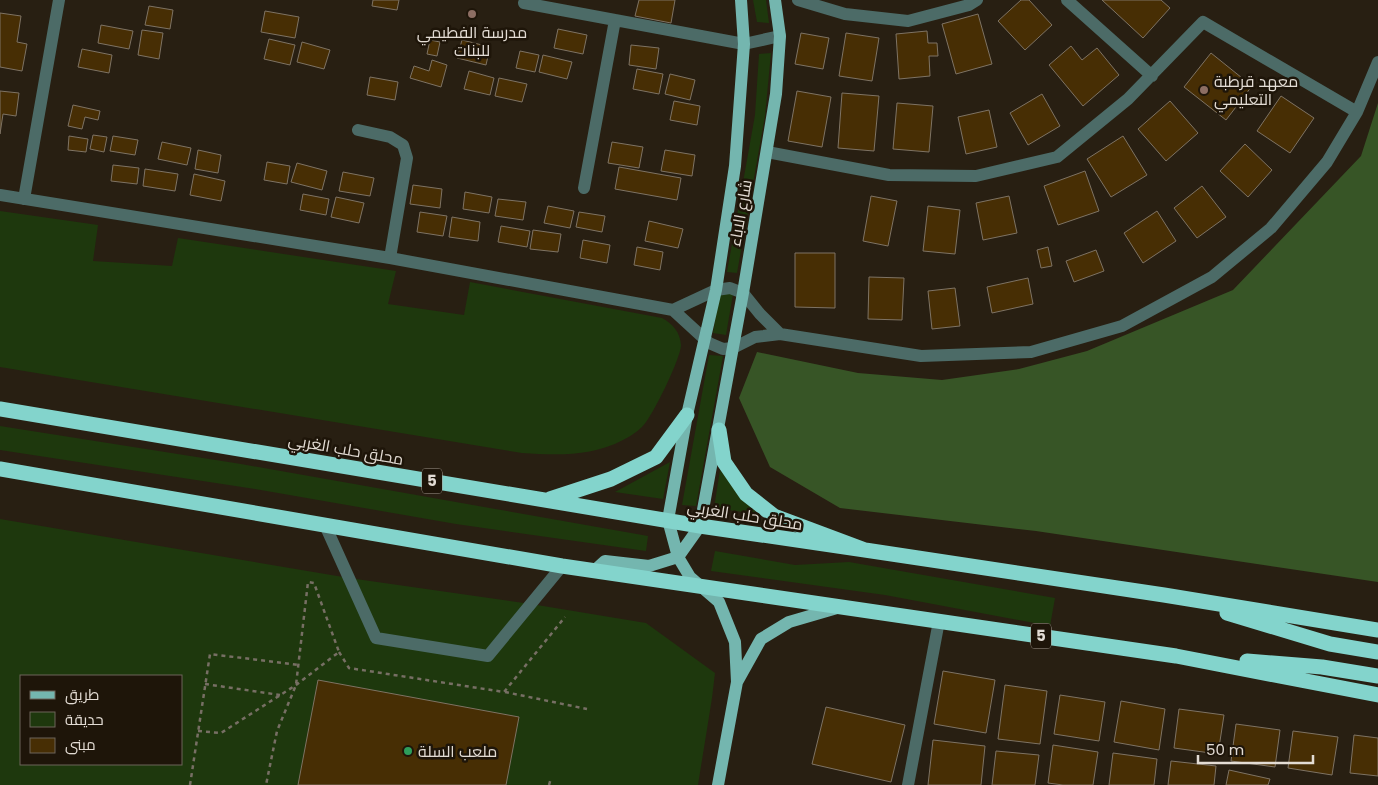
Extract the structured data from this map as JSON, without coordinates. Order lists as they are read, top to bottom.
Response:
{
  "streets": {
    "highway": ["محلق حلب الغربي", "5"],
    "main road": ["شارع الاباء"]
  },
  "crossings": [
    ["شارع الاباء", "محلق حلب الغربي"],
    ["محلق حلب الغربي", "5"]
  ],
  "places": ["مدرسة الفطيمي للبنات", "معهد قرطبة التعليمي", "ملعب السلة"],
  "legend": ["طريق", "حديقة", "مبنى"],
  "scale_bar": "50 m"
}
